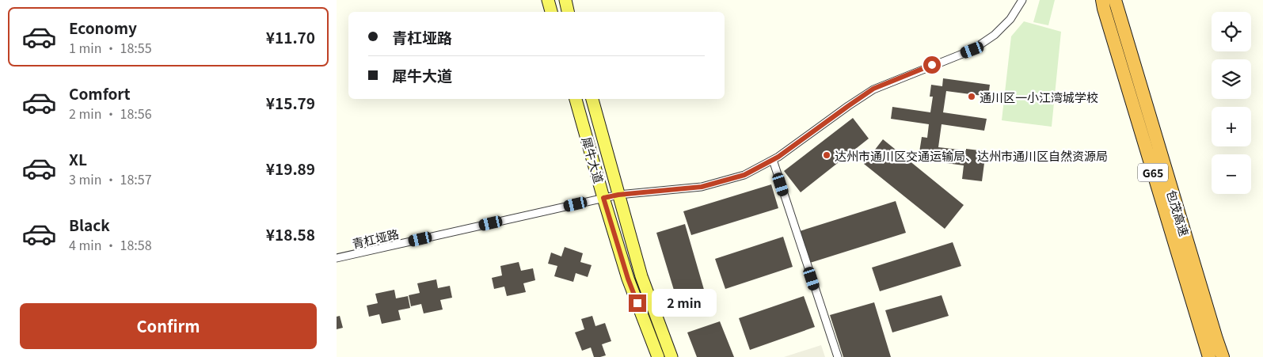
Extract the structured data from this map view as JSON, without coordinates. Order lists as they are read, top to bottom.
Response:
{
  "streets": {
    "highway": ["G65", "包茂高速"],
    "main road": ["犀牛大道"],
    "street": ["青杠垭路"]
  },
  "crossings": [
    ["犀牛大道", "青杠垭路"]
  ],
  "places": ["通川区一小江湾城学校", "达州市通川区交通运输局、达州市通川区自然资源局"],
  "page": {
    "list": [
      {
        "name": "Economy",
        "note": "1 min · 18:55",
        "value": "¥11.70"
      },
      {
        "name": "Comfort",
        "note": "2 min · 18:56",
        "value": "¥15.79"
      },
      {
        "name": "XL",
        "note": "3 min · 18:57",
        "value": "¥19.89"
      },
      {
        "name": "Black",
        "note": "4 min · 18:58",
        "value": "¥18.58"
      }
    ],
    "map_buttons": ["+", "−"],
    "banner": ["青杠垭路", "犀牛大道"],
    "bubble": "2 min",
    "buttons": "Confirm"
  }
}
